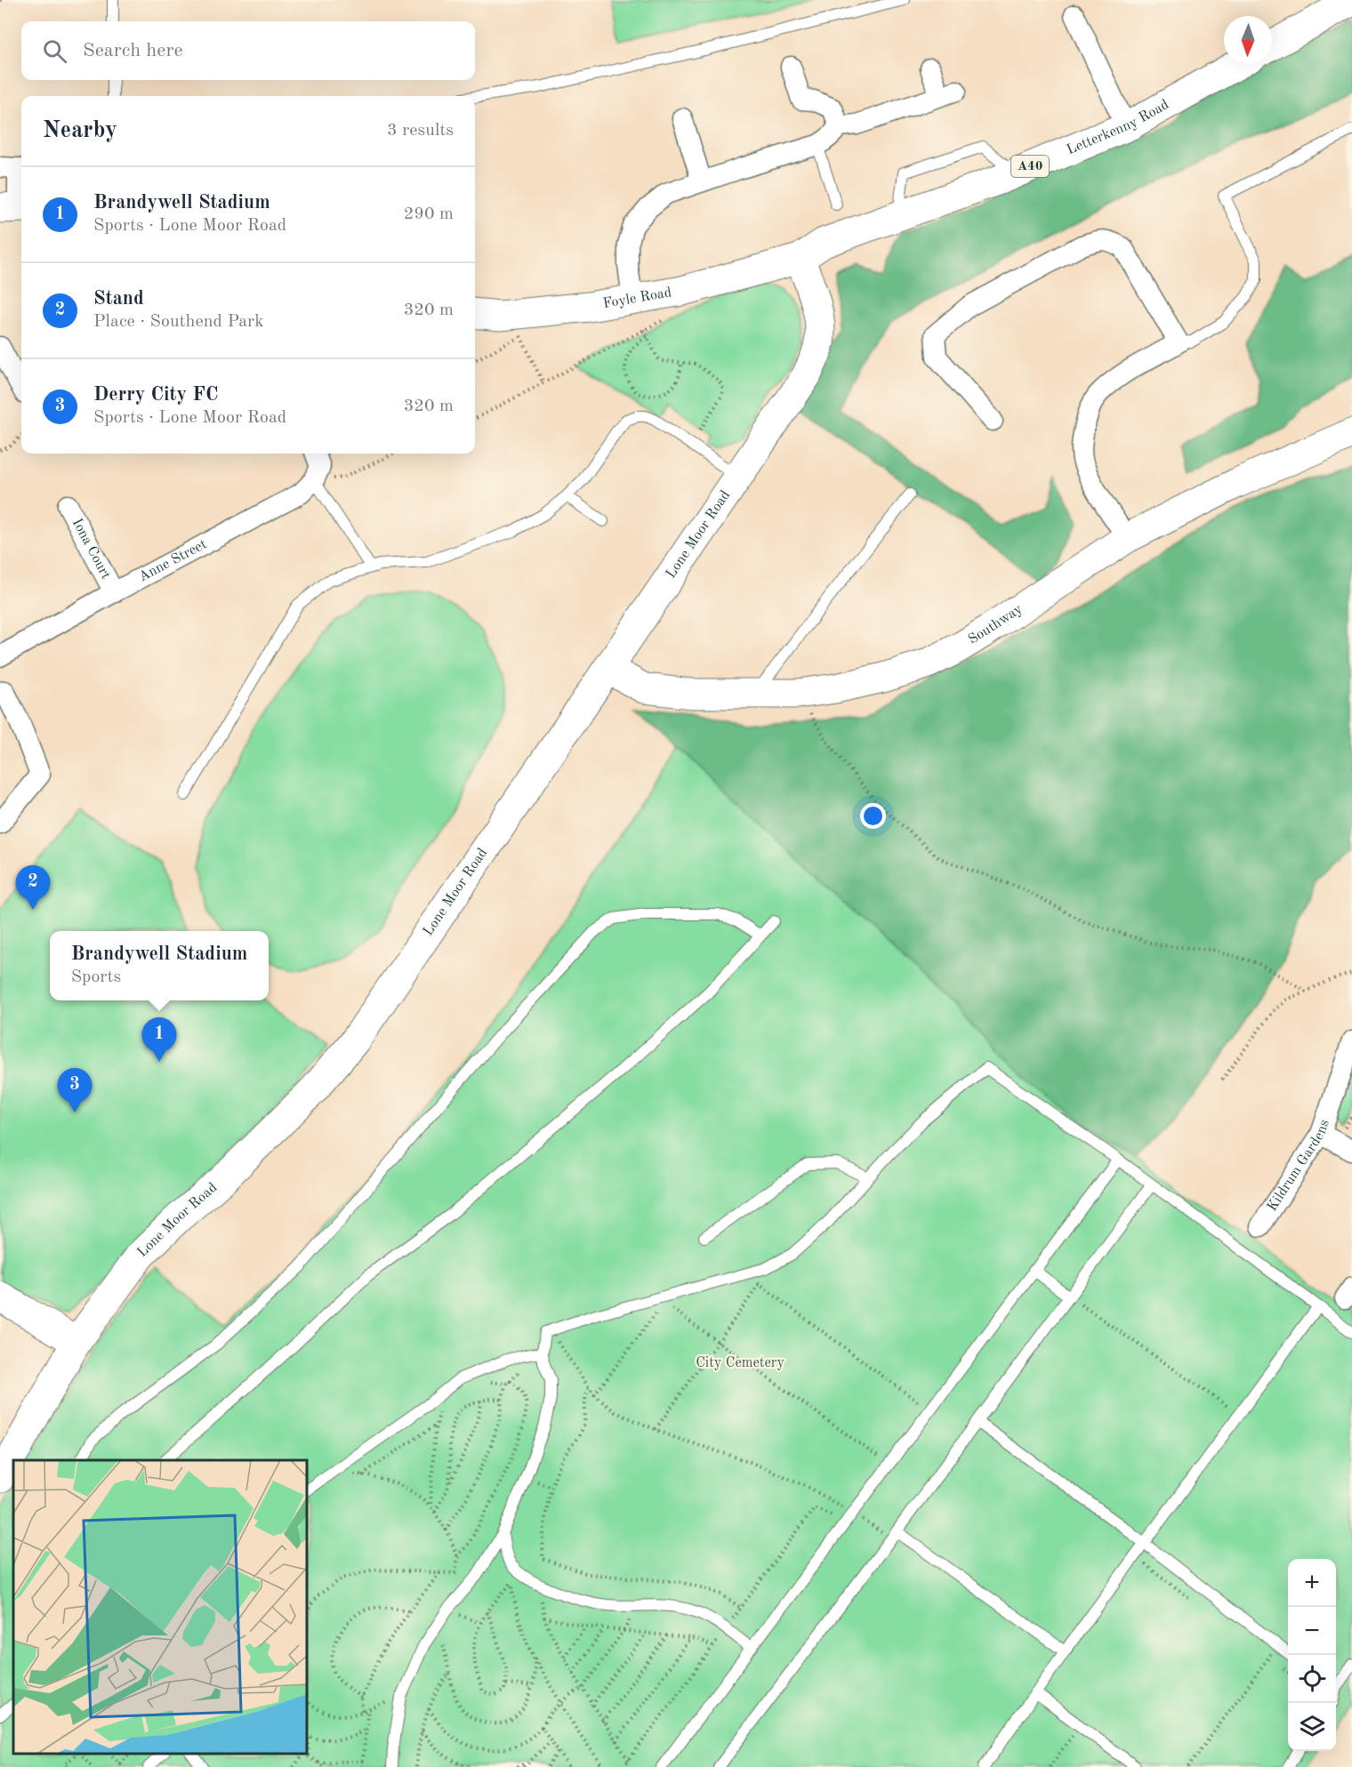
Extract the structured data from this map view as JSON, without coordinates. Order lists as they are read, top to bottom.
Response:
{
  "streets": {
    "main road": [
      "Letterkenny Road",
      "A40",
      "Foyle Road",
      "Lone Moor Road",
      "Southway"
    ],
    "street": ["Iona Court", "Anne Street", "Kildrum Gardens"]
  },
  "crossings": [
    ["Letterkenny Road", "Foyle Road"],
    ["Letterkenny Road", "Lone Moor Road"],
    ["Foyle Road", "Lone Moor Road"],
    ["Lone Moor Road", "Southway"],
    ["Iona Court", "Anne Street"]
  ],
  "parks": ["City Cemetery"],
  "north": "bottom",
  "page": {
    "search": "Search here",
    "heading": ["Nearby", "3 results"],
    "list": [
      {
        "mark": "1",
        "name": "Brandywell Stadium",
        "note": "Sports · Lone Moor Road",
        "value": "290 m"
      },
      {
        "mark": "2",
        "name": "Stand",
        "note": "Place · Southend Park",
        "value": "320 m"
      },
      {
        "mark": "3",
        "name": "Derry City FC",
        "note": "Sports · Lone Moor Road",
        "value": "320 m"
      }
    ],
    "pins": ["2", "1", "3"],
    "popup": ["Brandywell Stadium", "Sports"],
    "map_buttons": ["+", "−"]
  }
}
